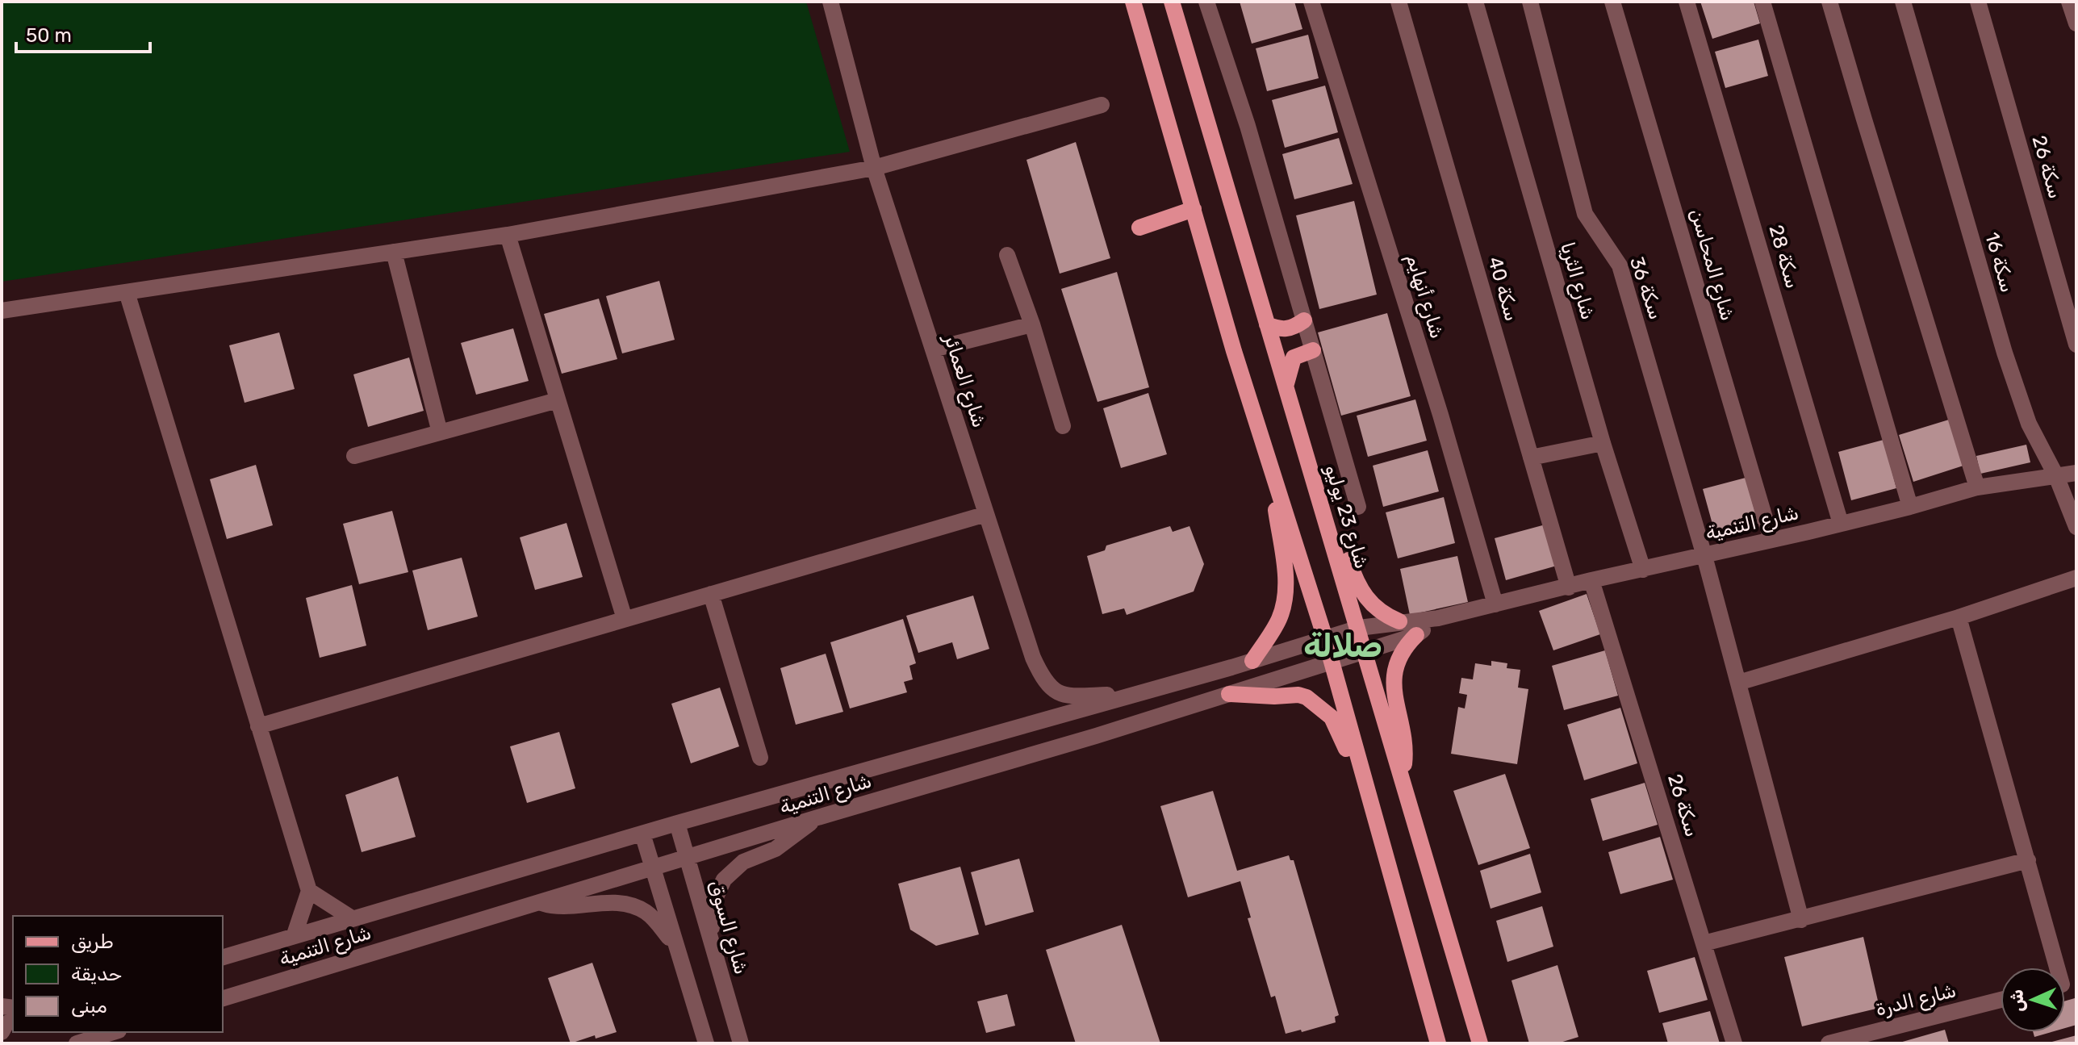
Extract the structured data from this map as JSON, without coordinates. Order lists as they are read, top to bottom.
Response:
{
  "streets": {
    "main road": ["شارع 23 يوليو"],
    "street": [
      "سكة 26",
      "سكة 28",
      "سكة 16",
      "شارع المحاسن",
      "شارع الثريا",
      "سكة 36",
      "سكة 40",
      "شارع أنهايم",
      "شارع العمائر",
      "شارع التنمية",
      "شارع السوق",
      "شارع الدرة"
    ]
  },
  "crossings": [
    ["سكة 26", "شارع التنمية"],
    ["سكة 28", "شارع التنمية"],
    ["سكة 16", "شارع التنمية"],
    ["شارع المحاسن", "شارع التنمية"],
    ["شارع الثريا", "شارع التنمية"],
    ["سكة 36", "شارع التنمية"],
    ["سكة 40", "شارع التنمية"],
    ["شارع أنهايم", "شارع التنمية"],
    ["شارع العمائر", "شارع التنمية"],
    ["شارع 23 يوليو", "شارع التنمية"],
    ["شارع التنمية", "شارع السوق"]
  ],
  "districts": ["صلالة"],
  "legend": ["طريق", "حديقة", "مبنى"],
  "scale_bar": "50 m",
  "north": "left"
}
